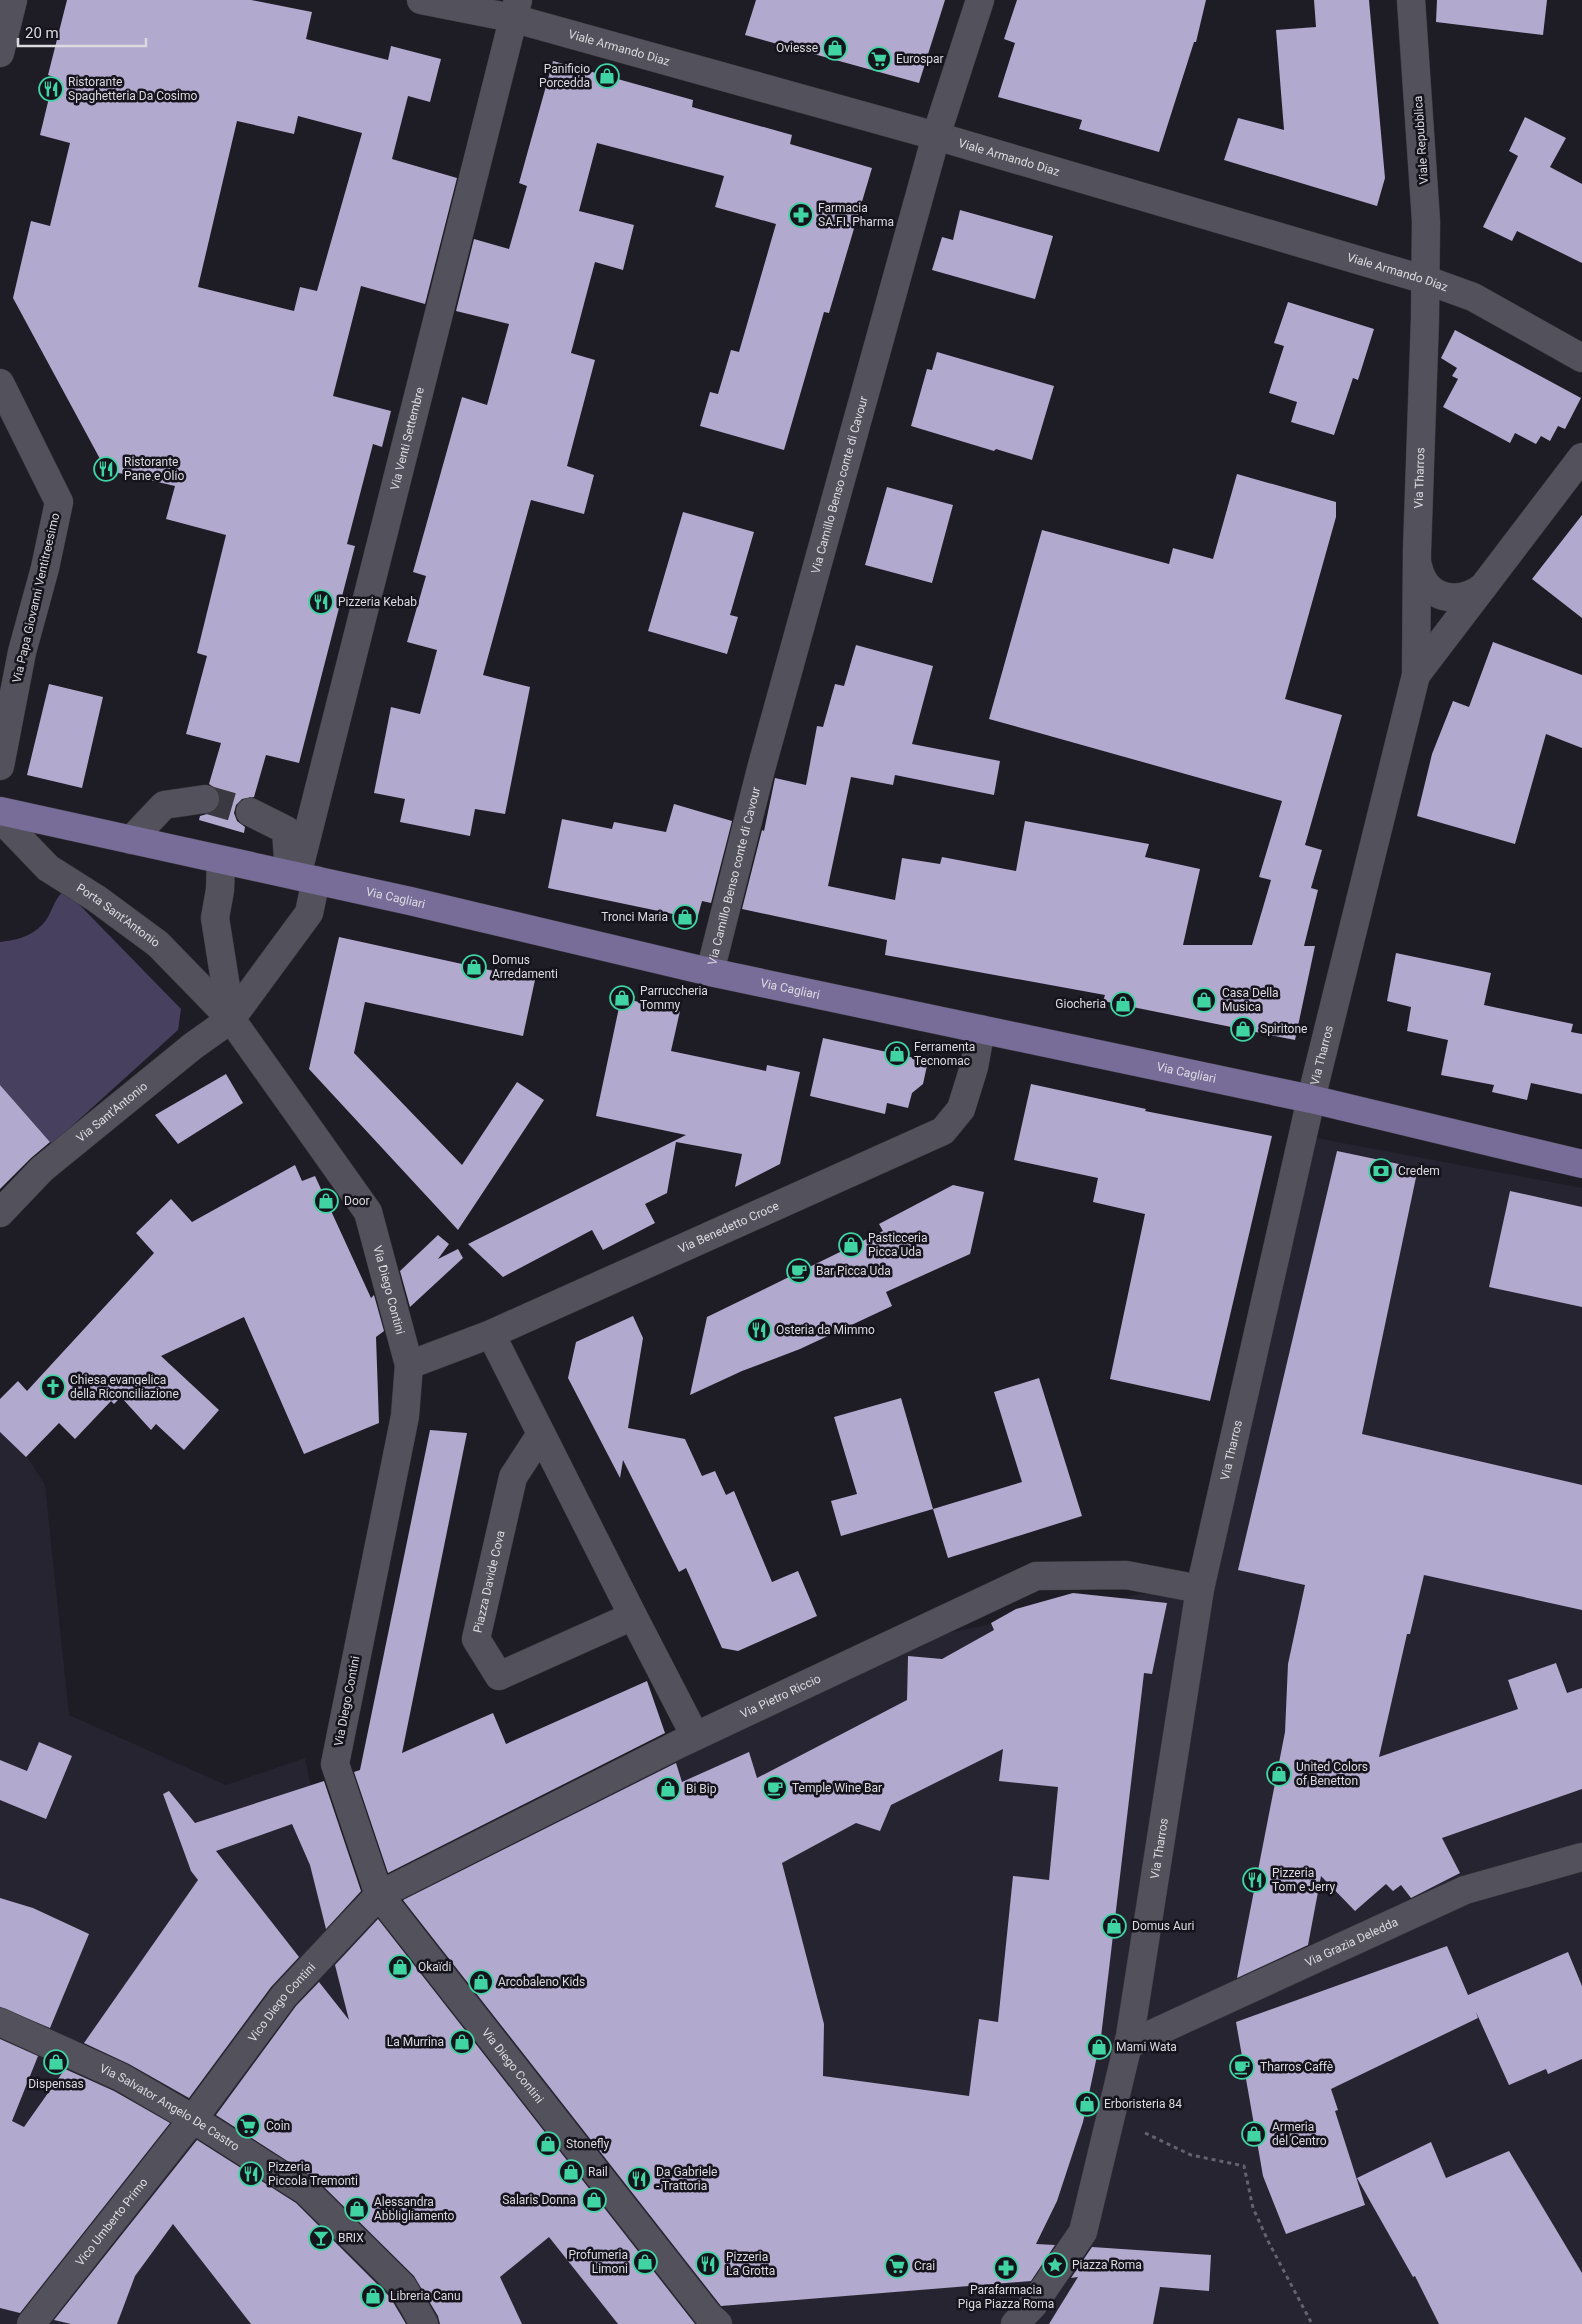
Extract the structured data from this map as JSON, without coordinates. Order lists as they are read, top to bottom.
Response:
{
  "streets": {
    "main road": ["Via Cagliari"],
    "street": [
      "Viale Armando Diaz",
      "Viale Repubblica",
      "Via Venti Settembre",
      "Via Tharros",
      "Via Camillo Benso conte di Cavour",
      "Via Papa Giovanni Ventitreesimo",
      "Porta Sant'Antonio",
      "Via Sant'Antonio",
      "Via Benedetto Croce",
      "Via Diego Contini",
      "Piazza Davide Cova",
      "Via Pietro Riccio",
      "Via Grazia Deledda",
      "Vico Diego Contini",
      "Via Salvator Angelo De Castro",
      "Vico Umberto Primo"
    ]
  },
  "crossings": [
    ["Viale Armando Diaz", "Viale Repubblica"],
    ["Viale Armando Diaz", "Via Venti Settembre"],
    ["Viale Armando Diaz", "Via Tharros"],
    ["Viale Armando Diaz", "Via Camillo Benso conte di Cavour"],
    ["Viale Repubblica", "Via Tharros"],
    ["Via Venti Settembre", "Via Cagliari"],
    ["Via Tharros", "Via Cagliari"],
    ["Via Tharros", "Via Pietro Riccio"],
    ["Via Tharros", "Via Grazia Deledda"],
    ["Via Camillo Benso conte di Cavour", "Via Cagliari"],
    ["Via Cagliari", "Via Benedetto Croce"],
    ["Porta Sant'Antonio", "Via Sant'Antonio"],
    ["Porta Sant'Antonio", "Via Diego Contini"],
    ["Via Sant'Antonio", "Via Diego Contini"],
    ["Via Benedetto Croce", "Via Diego Contini"],
    ["Via Diego Contini", "Via Pietro Riccio"],
    ["Via Diego Contini", "Vico Diego Contini"],
    ["Via Pietro Riccio", "Vico Diego Contini"],
    ["Vico Diego Contini", "Via Salvator Angelo De Castro"],
    ["Vico Diego Contini", "Vico Umberto Primo"],
    ["Via Salvator Angelo De Castro", "Vico Umberto Primo"]
  ],
  "places": {
    "shop": [
      "Oviesse",
      "Panificio Porcedda",
      "Tronci Maria",
      "Domus Arredamenti",
      "Parruccheria Tommy",
      "Casa Della Musica",
      "Giocheria",
      "Spiritone",
      "Ferramenta Tecnomac",
      "Door",
      "Pasticceria Picca Uda",
      "United Colors of Benetton",
      "Bi Bip",
      "Domus Auri",
      "Okaïdi",
      "Arcobaleno Kids",
      "La Murrina",
      "Mami Wata",
      "Dispensas",
      "Erboristeria 84",
      "Armeria del Centro",
      "Stonefly",
      "Rail",
      "Salaris Donna",
      "Alessandra Abbligliamento",
      "Profumeria Limoni",
      "Libreria Canu"
    ],
    "supermarket": ["Eurospar", "Coin", "Crai"],
    "restaurant": [
      "Ristorante Spaghetteria Da Cosimo",
      "Ristorante Pane e Olio",
      "Pizzeria Kebab",
      "Osteria da Mimmo",
      "Pizzeria Tom e Jerry",
      "Pizzeria Piccola Tremonti",
      "Da Gabriele - Trattoria",
      "Pizzeria La Grotta"
    ],
    "pharmacy": ["Farmacia SA.FI. Pharma", "Parafarmacia Piga Piazza Roma"],
    "bank": ["Credem"],
    "cafe": ["Bar Picca Uda", "Temple Wine Bar", "Tharros Caffè"],
    "church": ["Chiesa evangelica della Riconciliazione"],
    "bar": ["BRIX"],
    "place": ["Piazza Roma"]
  },
  "scale_bar": "20 m"
}
